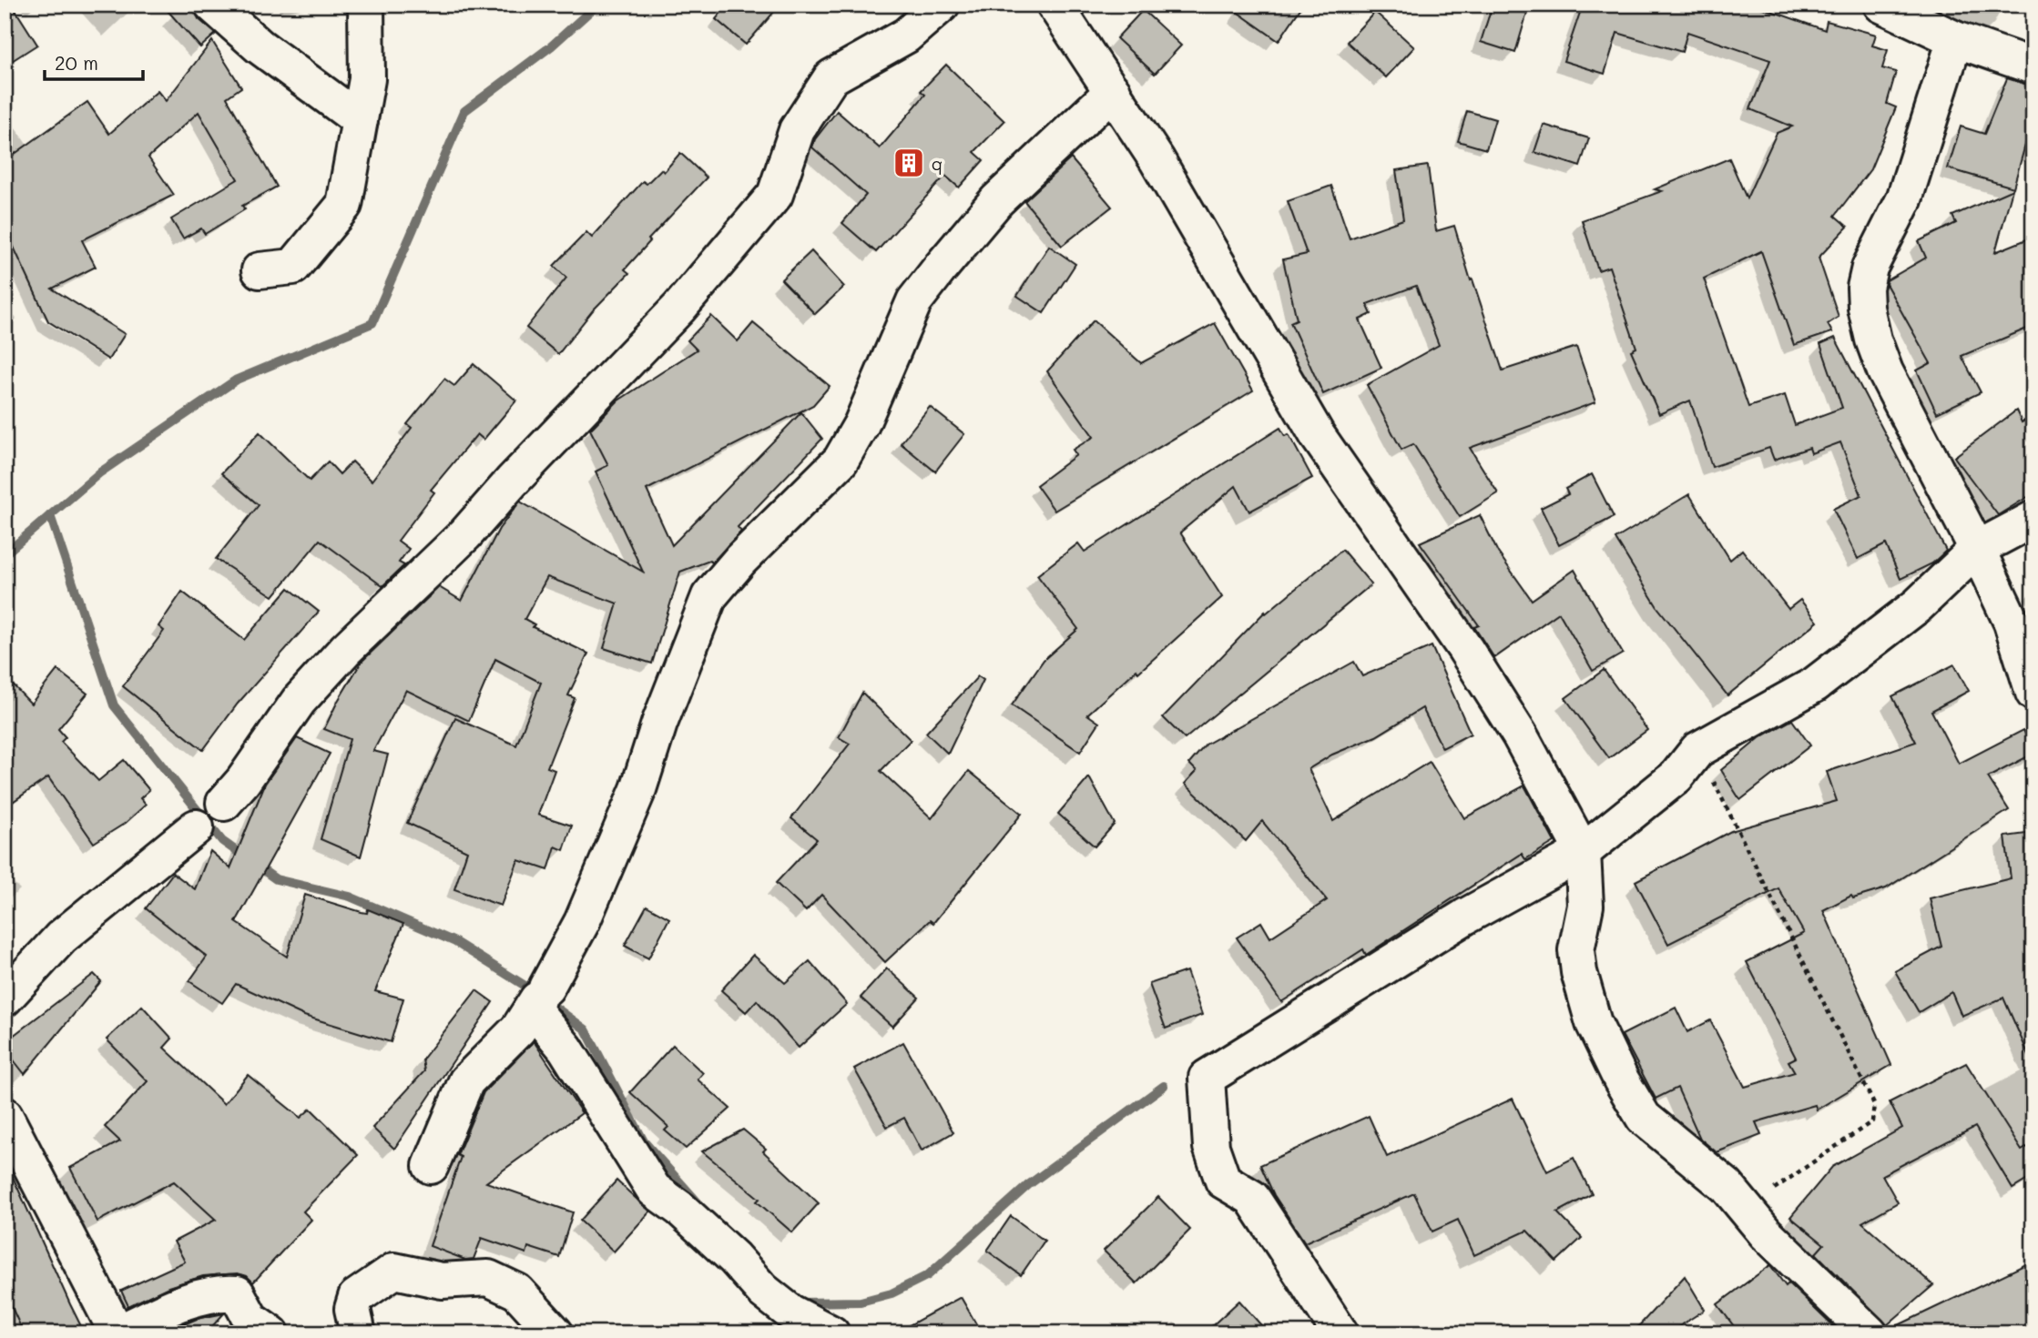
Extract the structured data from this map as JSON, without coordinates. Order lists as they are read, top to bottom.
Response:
{
  "places": {
    "building": ["q"]
  },
  "scale_bar": "20 m"
}
